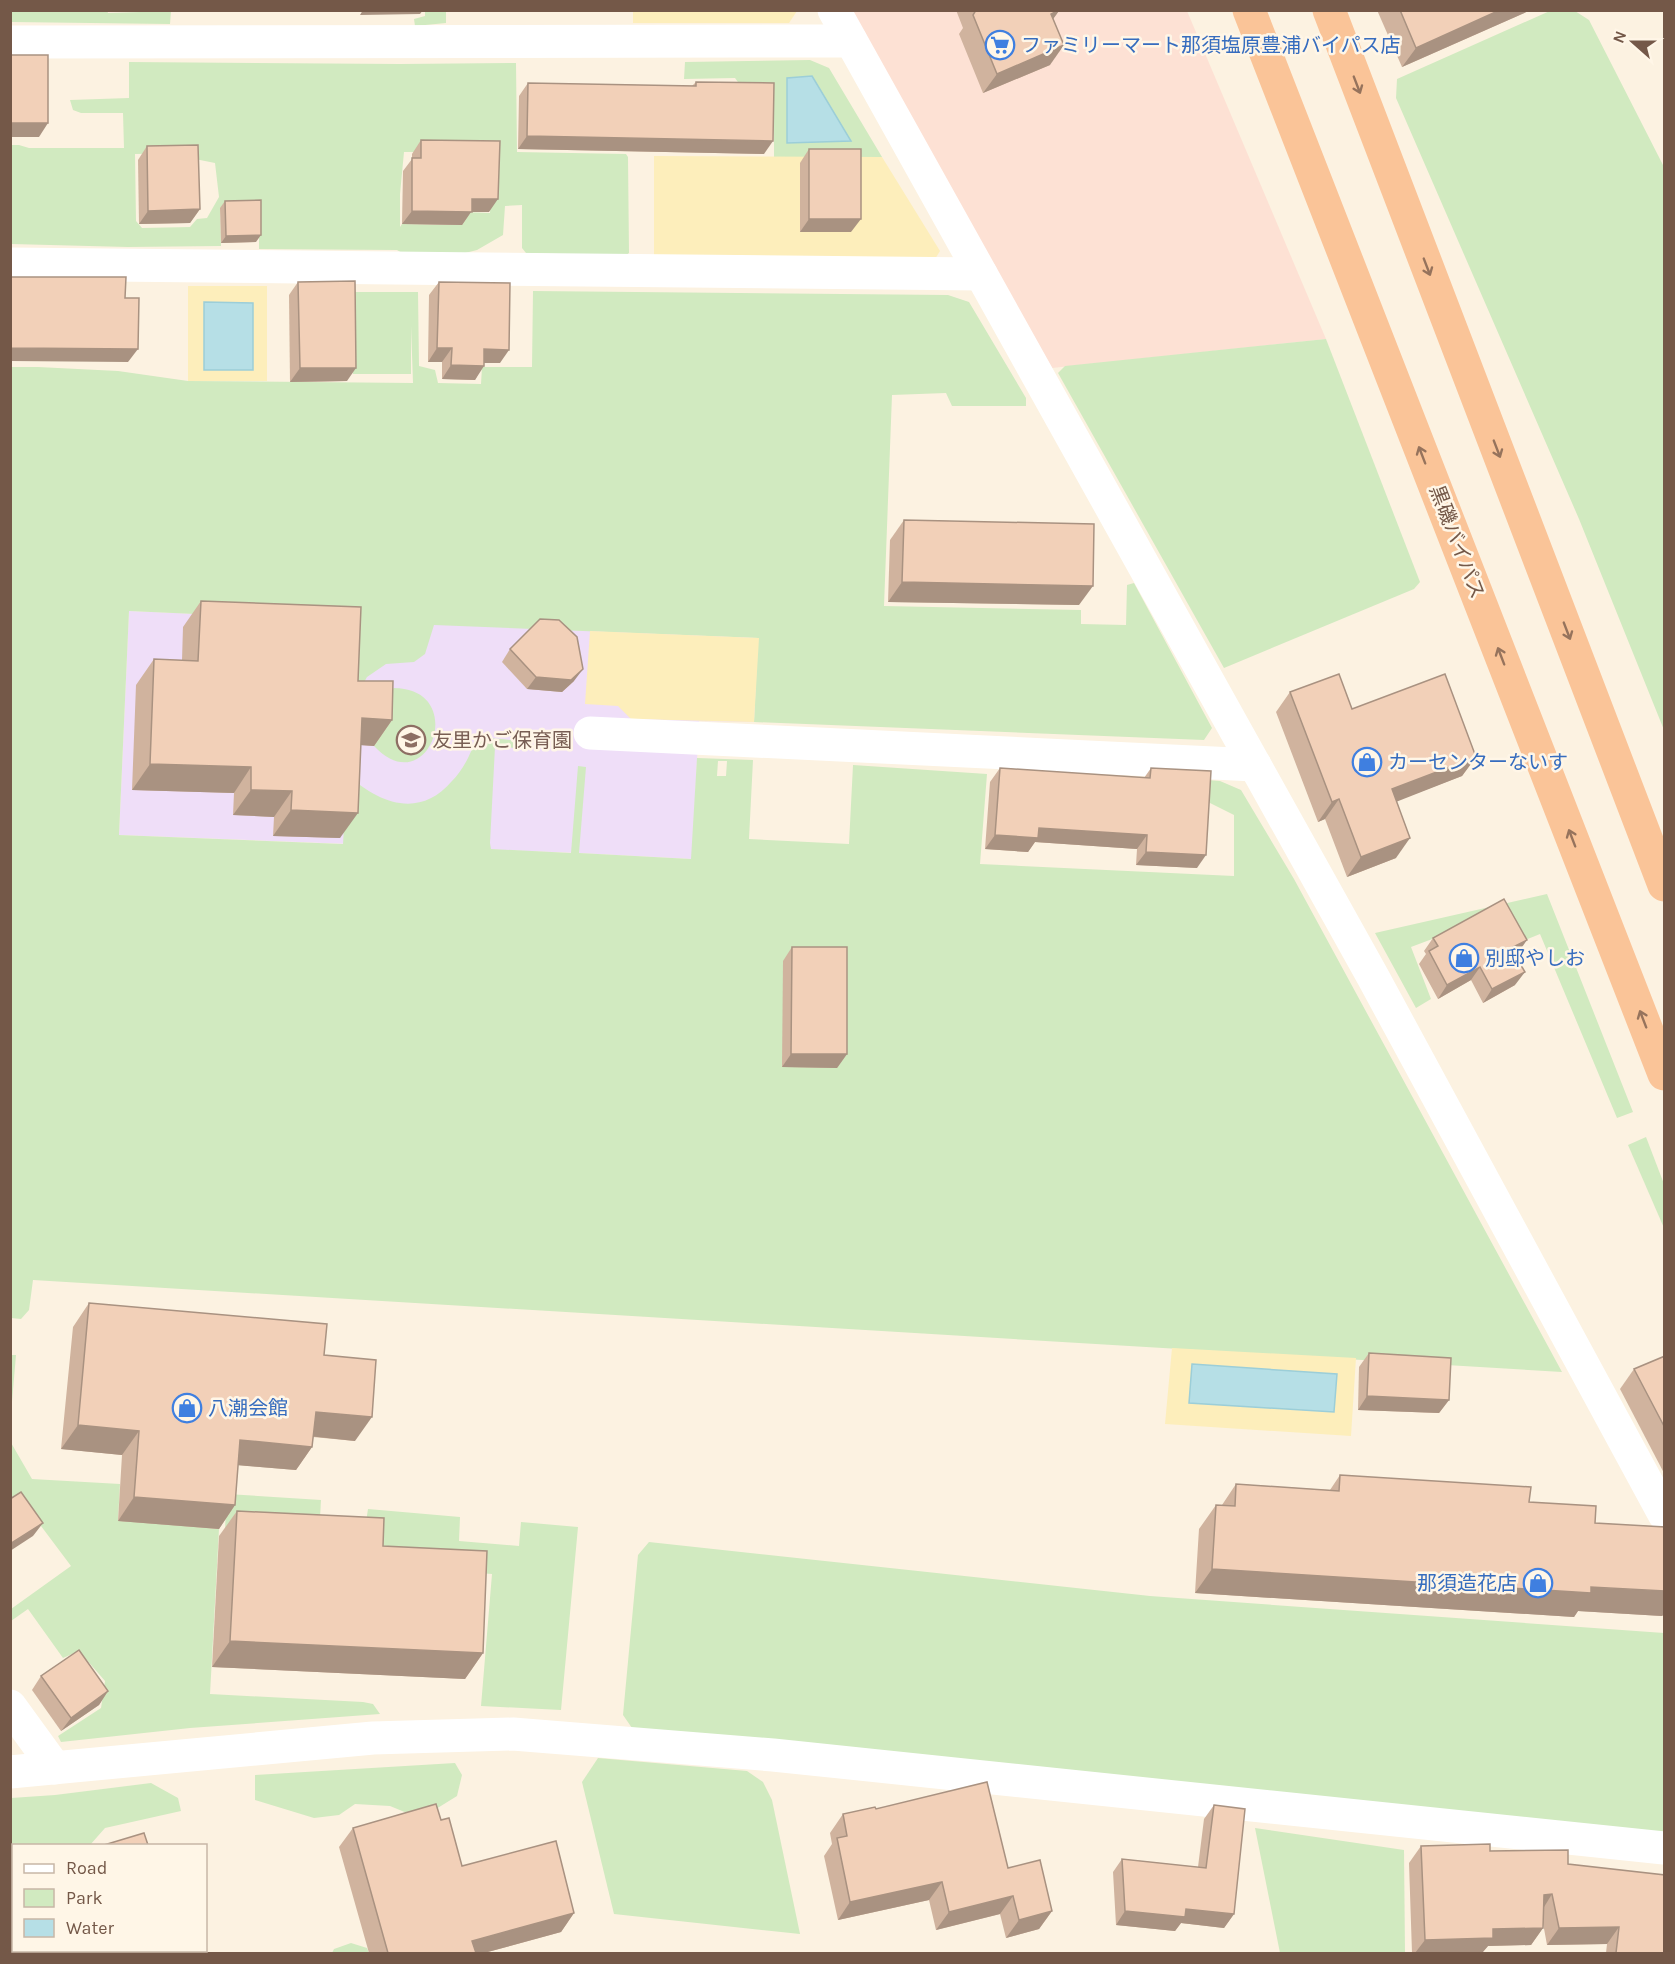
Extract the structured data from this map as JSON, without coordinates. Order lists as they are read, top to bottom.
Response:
{
  "streets": {
    "highway": ["黒磯バイパス"]
  },
  "places": {
    "supermarket": ["ファミリーマート那須塩原豊浦バイパス店"],
    "school or university": ["友里かご保育園"],
    "shop": [
      "カーセンターないす",
      "別邸やしお",
      "八潮会館",
      "那須造花店"
    ]
  },
  "legend": ["Road", "Park", "Water"],
  "north": "left"
}
